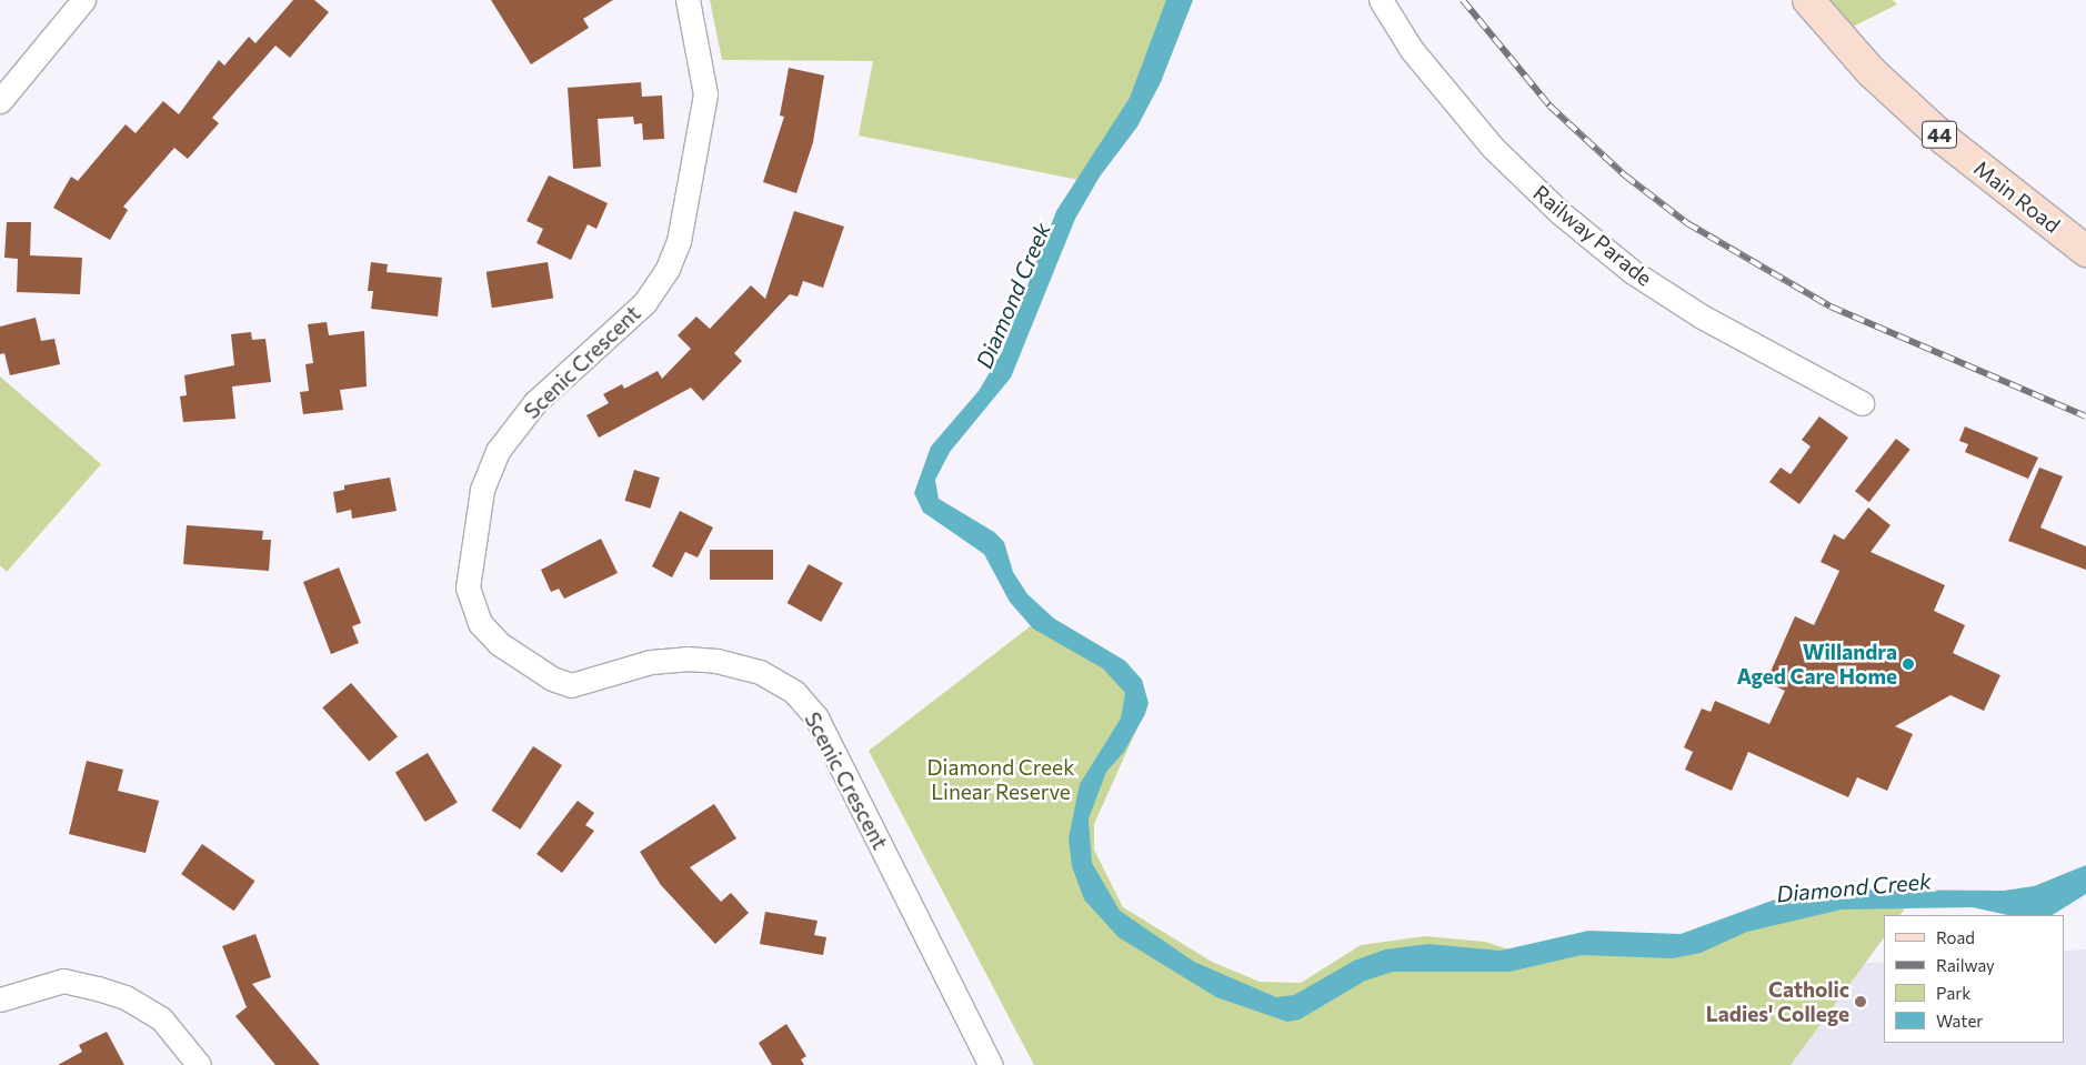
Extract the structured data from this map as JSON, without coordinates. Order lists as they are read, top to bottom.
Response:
{
  "streets": {
    "main road": ["44", "Main Road"],
    "street": ["Railway Parade", "Scenic Crescent"]
  },
  "water": ["Diamond Creek"],
  "parks": ["Diamond Creek Linear Reserve"],
  "places": ["Willandra Aged Care Home", "Catholic Ladies' College"],
  "legend": [
    "Road",
    "Railway",
    "Park",
    "Water"
  ]
}
